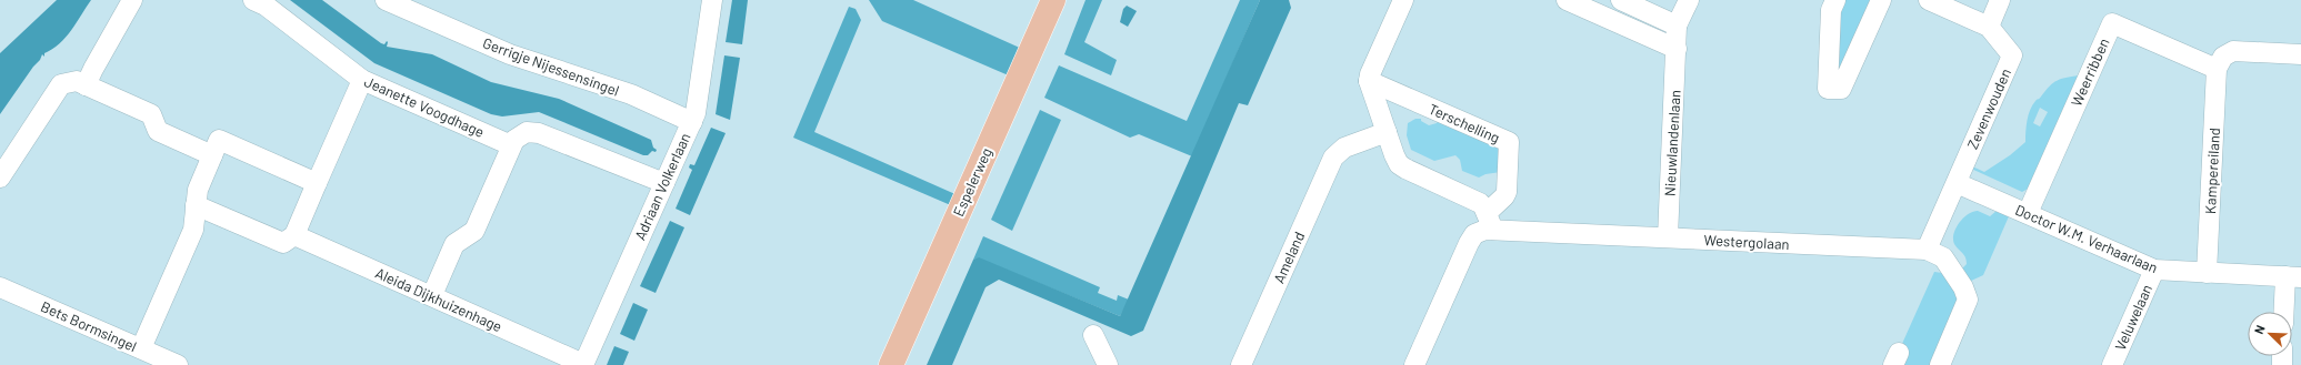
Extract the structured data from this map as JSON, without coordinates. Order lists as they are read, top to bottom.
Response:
{
  "streets": {
    "main road": ["Espelerweg"],
    "street": [
      "Gerrigje Nijessensingel",
      "Weerribben",
      "Jeanette Voogdhage",
      "Zevenwouden",
      "Terschelling",
      "Nieuwlandenlaan",
      "Kampereiland",
      "Adriaan Volkerlaan",
      "Doctor W.M. Verhaarlaan",
      "Westergolaan",
      "Ameland",
      "Aleida Dijkhuizenhage",
      "Veluwelaan",
      "Bets Bormsingel"
    ]
  },
  "crossings": [
    ["Gerrigje Nijessensingel", "Adriaan Volkerlaan"],
    ["Weerribben", "Kampereiland"],
    ["Weerribben", "Doctor W.M. Verhaarlaan"],
    ["Zevenwouden", "Doctor W.M. Verhaarlaan"],
    ["Terschelling", "Westergolaan"],
    ["Nieuwlandenlaan", "Westergolaan"],
    ["Kampereiland", "Doctor W.M. Verhaarlaan"],
    ["Adriaan Volkerlaan", "Aleida Dijkhuizenhage"],
    ["Doctor W.M. Verhaarlaan", "Veluwelaan"]
  ],
  "north": "top left"
}
